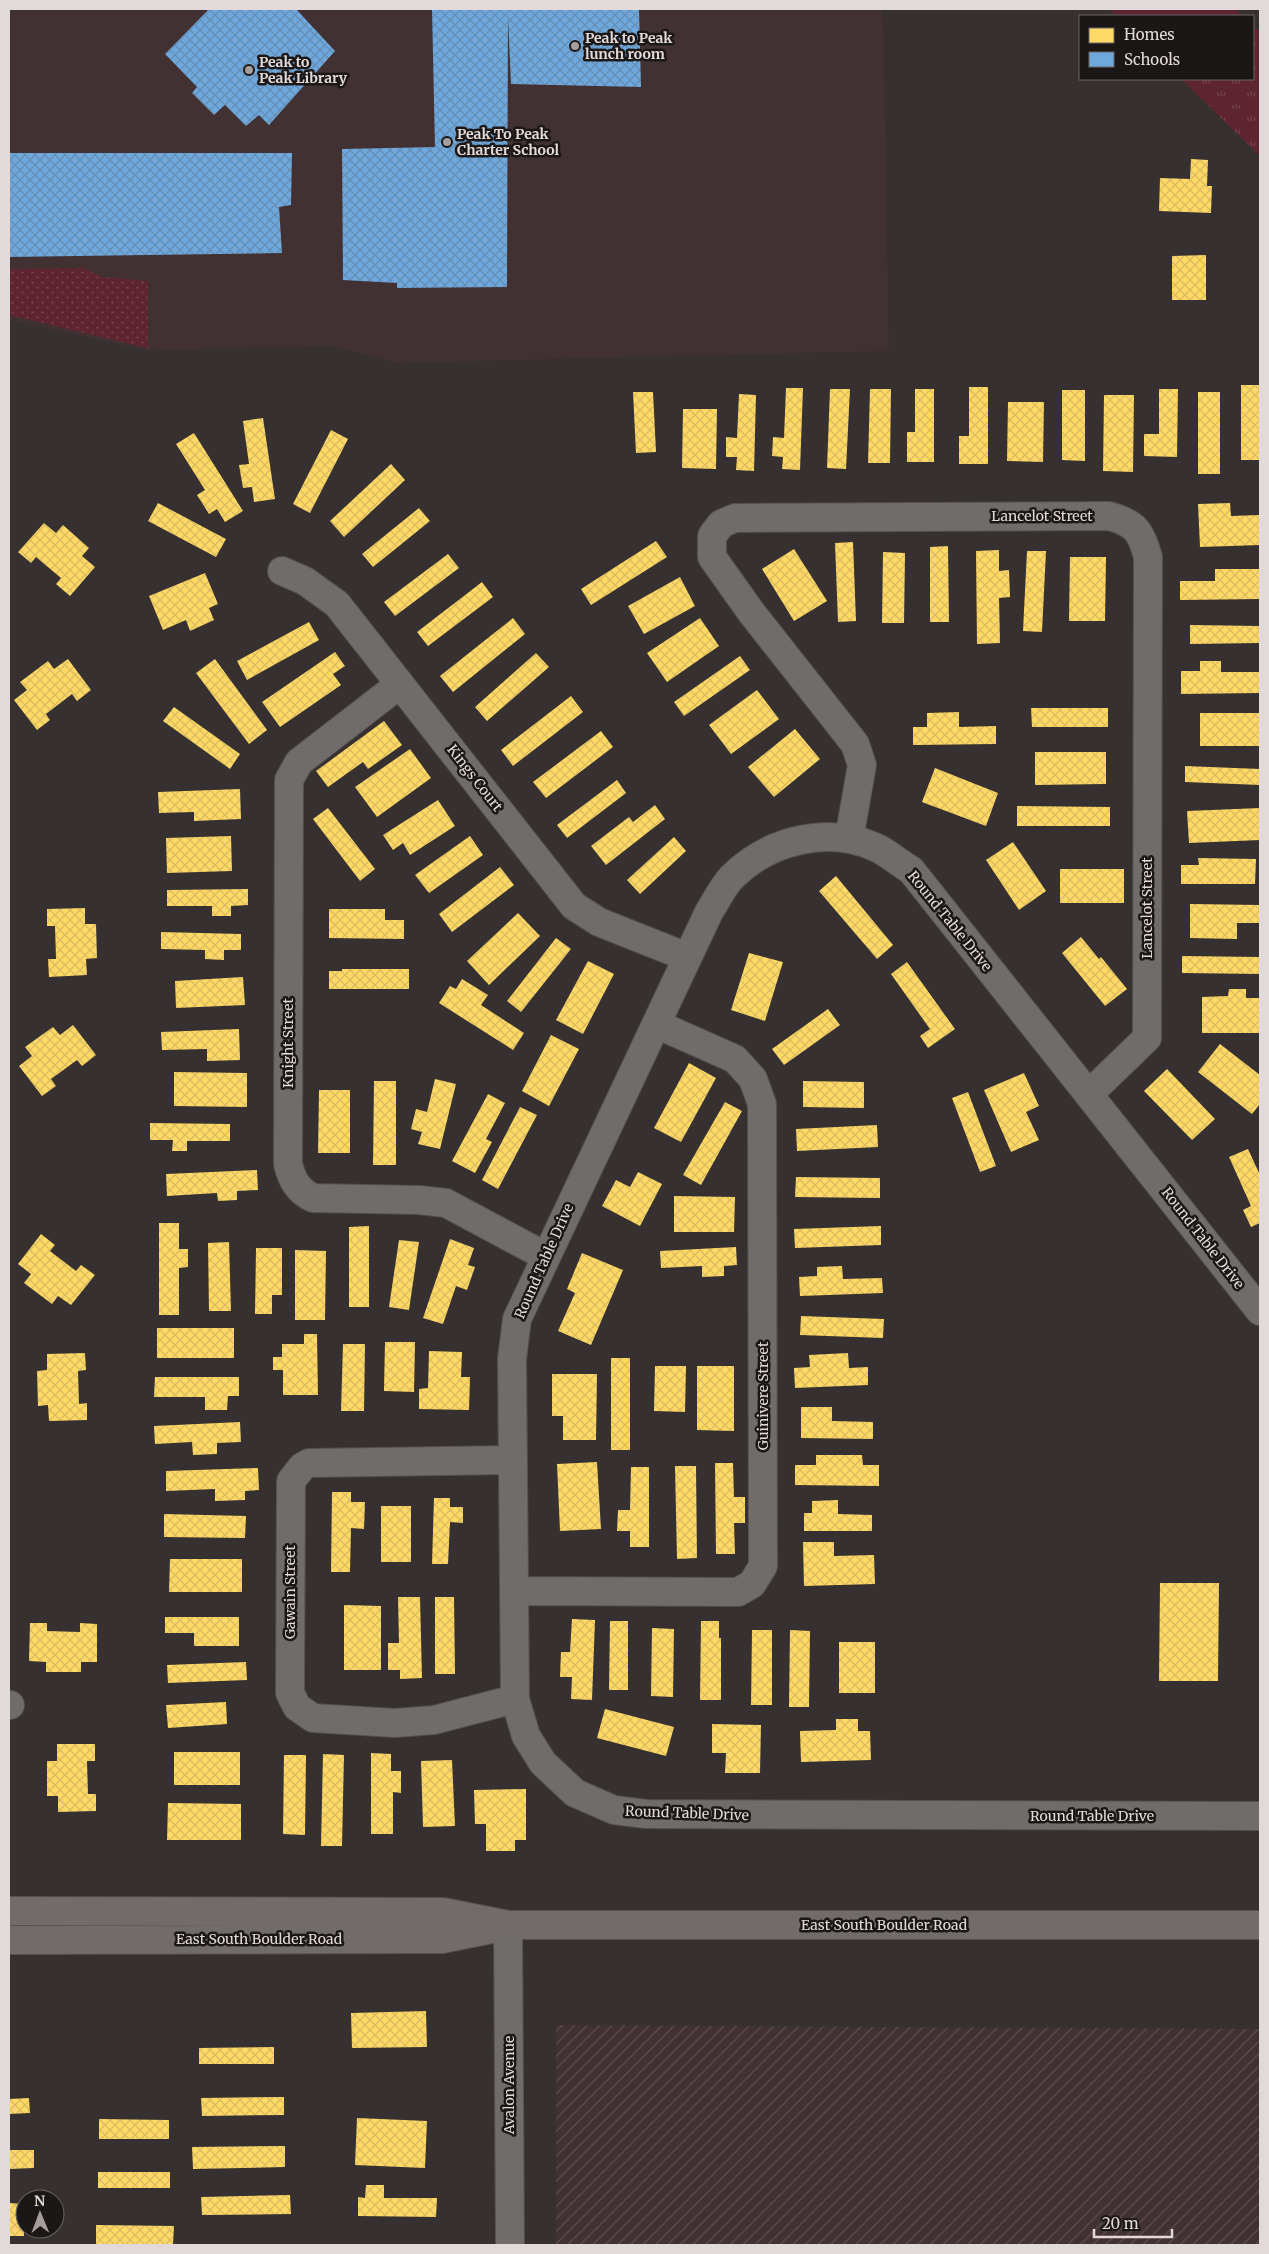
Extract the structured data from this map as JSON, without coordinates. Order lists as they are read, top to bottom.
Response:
{
  "streets": {
    "main road": ["East South Boulder Road"],
    "street": [
      "Lancelot Street",
      "Kings Court",
      "Round Table Drive",
      "Knight Street",
      "Guinivere Street",
      "Gawain Street",
      "Avalon Avenue"
    ]
  },
  "crossings": [
    ["Lancelot Street", "Round Table Drive"],
    ["Kings Court", "Round Table Drive"],
    ["Kings Court", "Knight Street"],
    ["Round Table Drive", "Knight Street"],
    ["Round Table Drive", "Guinivere Street"],
    ["Round Table Drive", "Gawain Street"],
    ["East South Boulder Road", "Avalon Avenue"]
  ],
  "places": ["Peak to Peak lunch room", "Peak to Peak Library", "Peak To Peak Charter School"],
  "legend": ["Homes", "Schools"],
  "scale_bar": "20 m",
  "north": "top"
}
